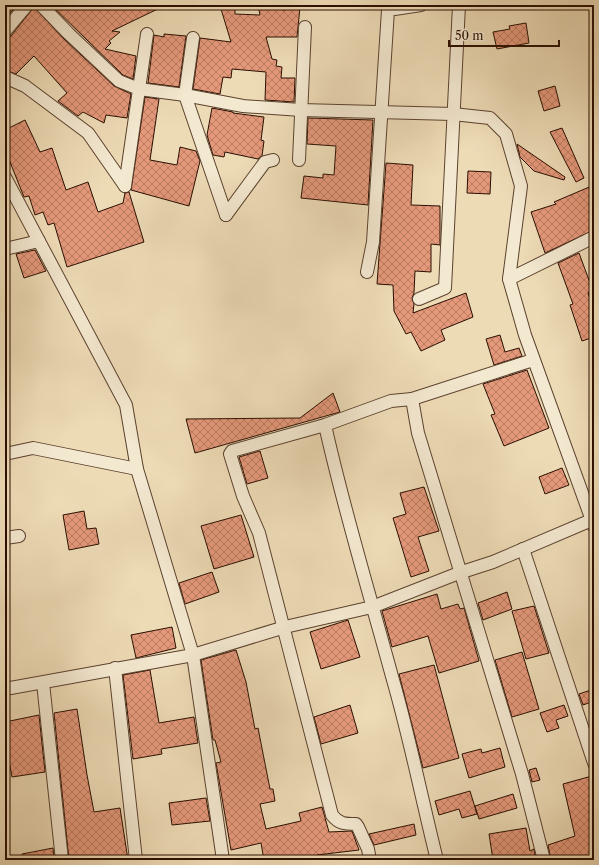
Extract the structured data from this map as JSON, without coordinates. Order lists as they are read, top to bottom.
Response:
{
  "scale_bar": "50 m"
}
